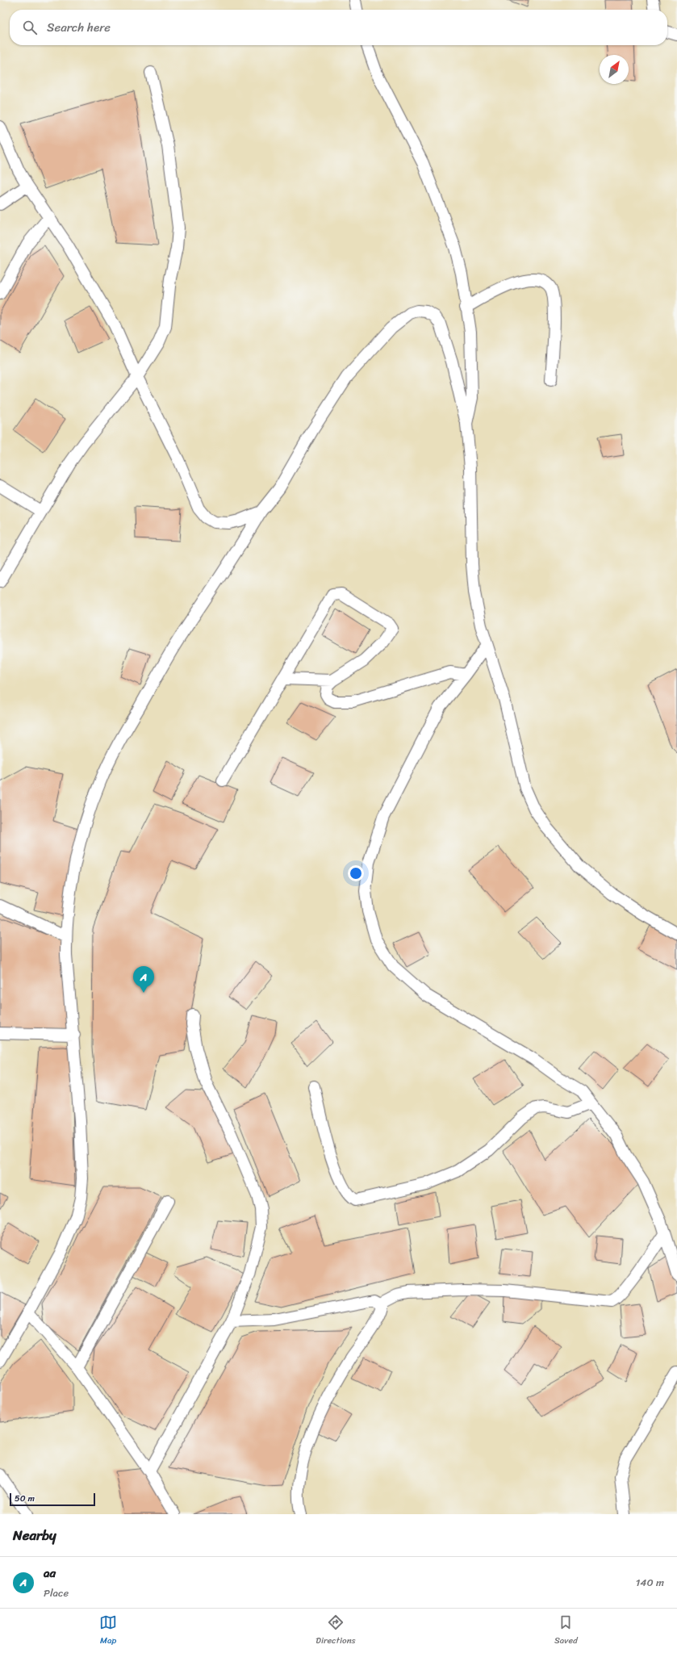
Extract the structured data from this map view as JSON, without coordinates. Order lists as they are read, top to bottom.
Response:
{
  "scale_bar": "50 m",
  "north": "top right",
  "page": {
    "search": "Search here",
    "pins": "A",
    "scale": "50 m",
    "heading": "Nearby",
    "list": [
      {
        "mark": "A",
        "name": "aa",
        "note": "Place",
        "value": "140 m"
      }
    ],
    "nav": ["Map", "Directions", "Saved"]
  }
}
